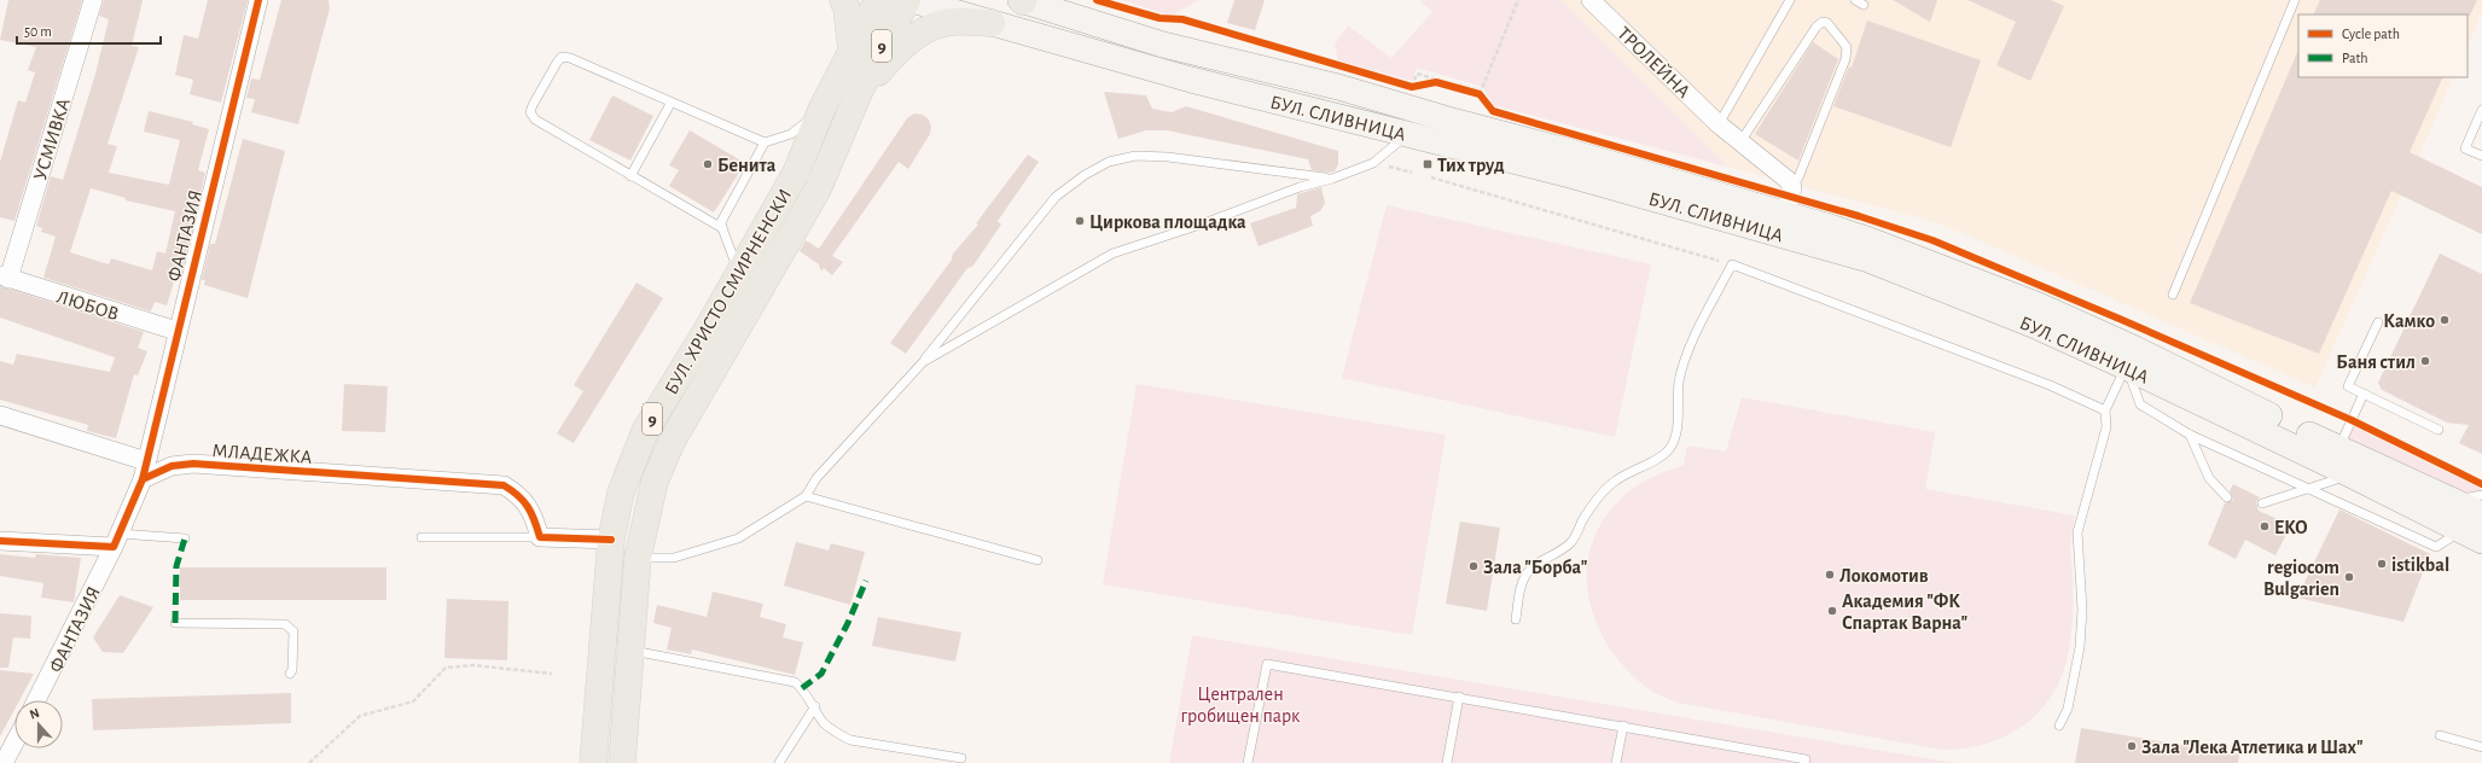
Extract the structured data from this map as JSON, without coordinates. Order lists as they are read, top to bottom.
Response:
{
  "streets": {
    "main road": ["9", "БУЛ. СЛИВНИЦА", "БУЛ. ХРИСТО СМИРНЕНСКИ"],
    "street": [
      "ТРОЛЕЙНА",
      "УСМИВКА",
      "ФАНТАЗИЯ",
      "ЛЮБОВ",
      "МЛАДЕЖКА"
    ]
  },
  "crossings": [
    ["УСМИВКА", "ЛЮБОВ"],
    ["ФАНТАЗИЯ", "ЛЮБОВ"],
    ["ФАНТАЗИЯ", "МЛАДЕЖКА"]
  ],
  "parks": ["Централен гробищен парк"],
  "places": {
    "other": [
      "Бенита",
      "Циркова площадка",
      "Камко",
      "Баня стил",
      "EKO",
      "istikbal",
      "Зала \"Борба\"",
      "Локомотив",
      "regiocom Bulgarien",
      "Академия \"ФК Спартак Варна\"",
      "Зала \"Лека Атлетика и Шах\""
    ],
    "transit": ["Тих труд"]
  },
  "legend": ["Cycle path", "Path"],
  "scale_bar": "50 m",
  "north": "top"
}
